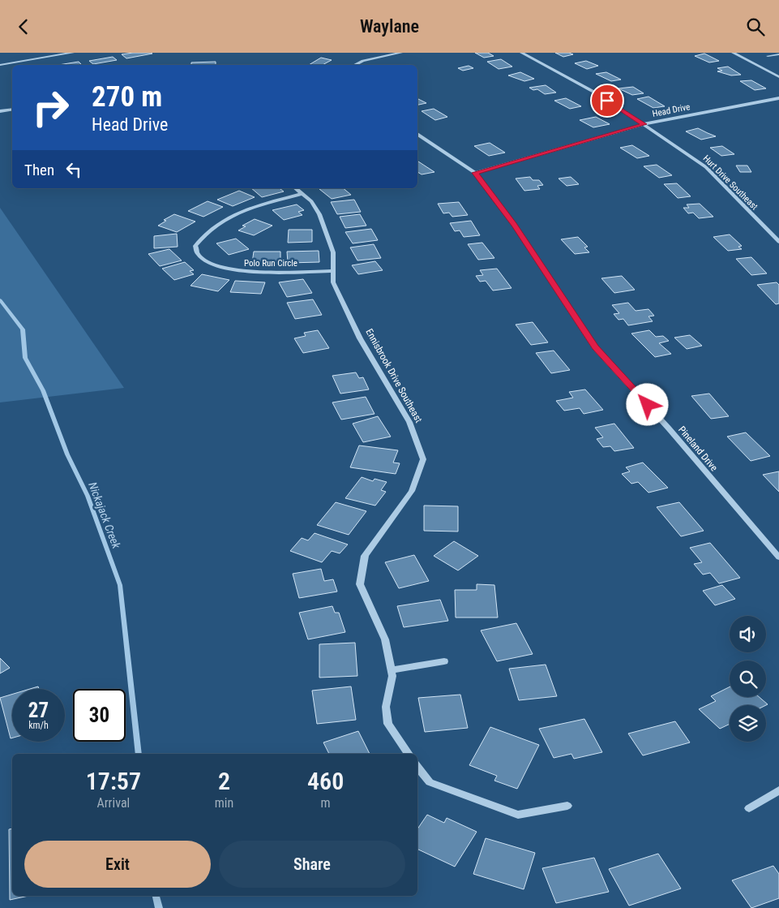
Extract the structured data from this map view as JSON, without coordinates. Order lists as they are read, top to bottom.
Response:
{
  "streets": {
    "street": [
      "Head Drive",
      "Hurt Drive Southeast",
      "Polo Run Circle",
      "Ennisbrook Drive Southeast",
      "Pineland Drive"
    ]
  },
  "crossings": [
    ["Head Drive", "Hurt Drive Southeast"],
    ["Head Drive", "Pineland Drive"],
    ["Polo Run Circle", "Ennisbrook Drive Southeast"]
  ],
  "water": ["Nickajack Creek"],
  "page": {
    "header": "Waylane",
    "turn": ["270 m", "Head Drive"],
    "then": "Then",
    "speed": "27 km/h",
    "limit": "30",
    "eta": [
      "17:57",
      "Arrival",
      "2",
      "min",
      "460",
      "m"
    ],
    "buttons": ["Exit", "Share"]
  }
}
